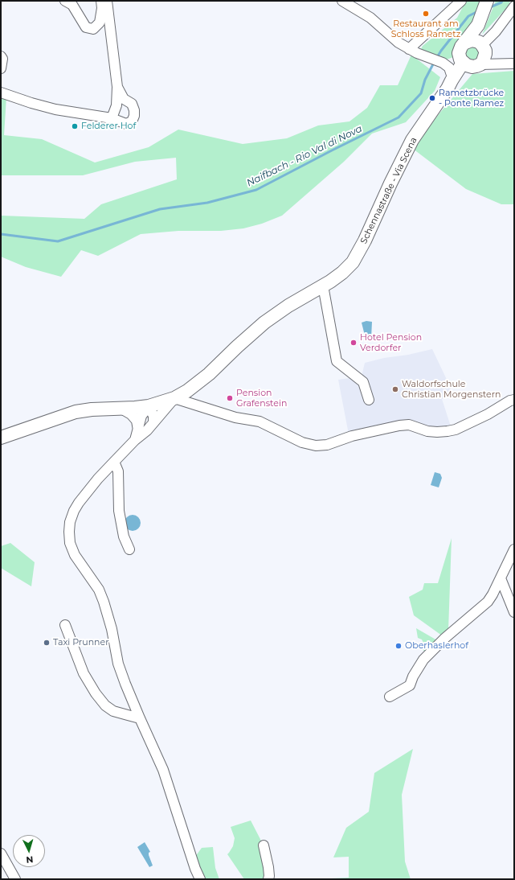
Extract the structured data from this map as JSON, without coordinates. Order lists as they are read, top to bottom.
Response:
{
  "streets": {
    "main road": ["Schennastraße - Via Scena"]
  },
  "water": ["Naifbach - Rio Val di Nova"],
  "places": [
    "Restaurant am Schloss Rametz",
    "Rametzbrücke - Ponte Ramez",
    "Felderer Hof",
    "Hotel Pension Verdorfer",
    "Waldorfschule Christian Morgenstern",
    "Pension Grafenstein",
    "Taxi Prunner",
    "Oberhaslerhof"
  ],
  "north": "bottom"
}
